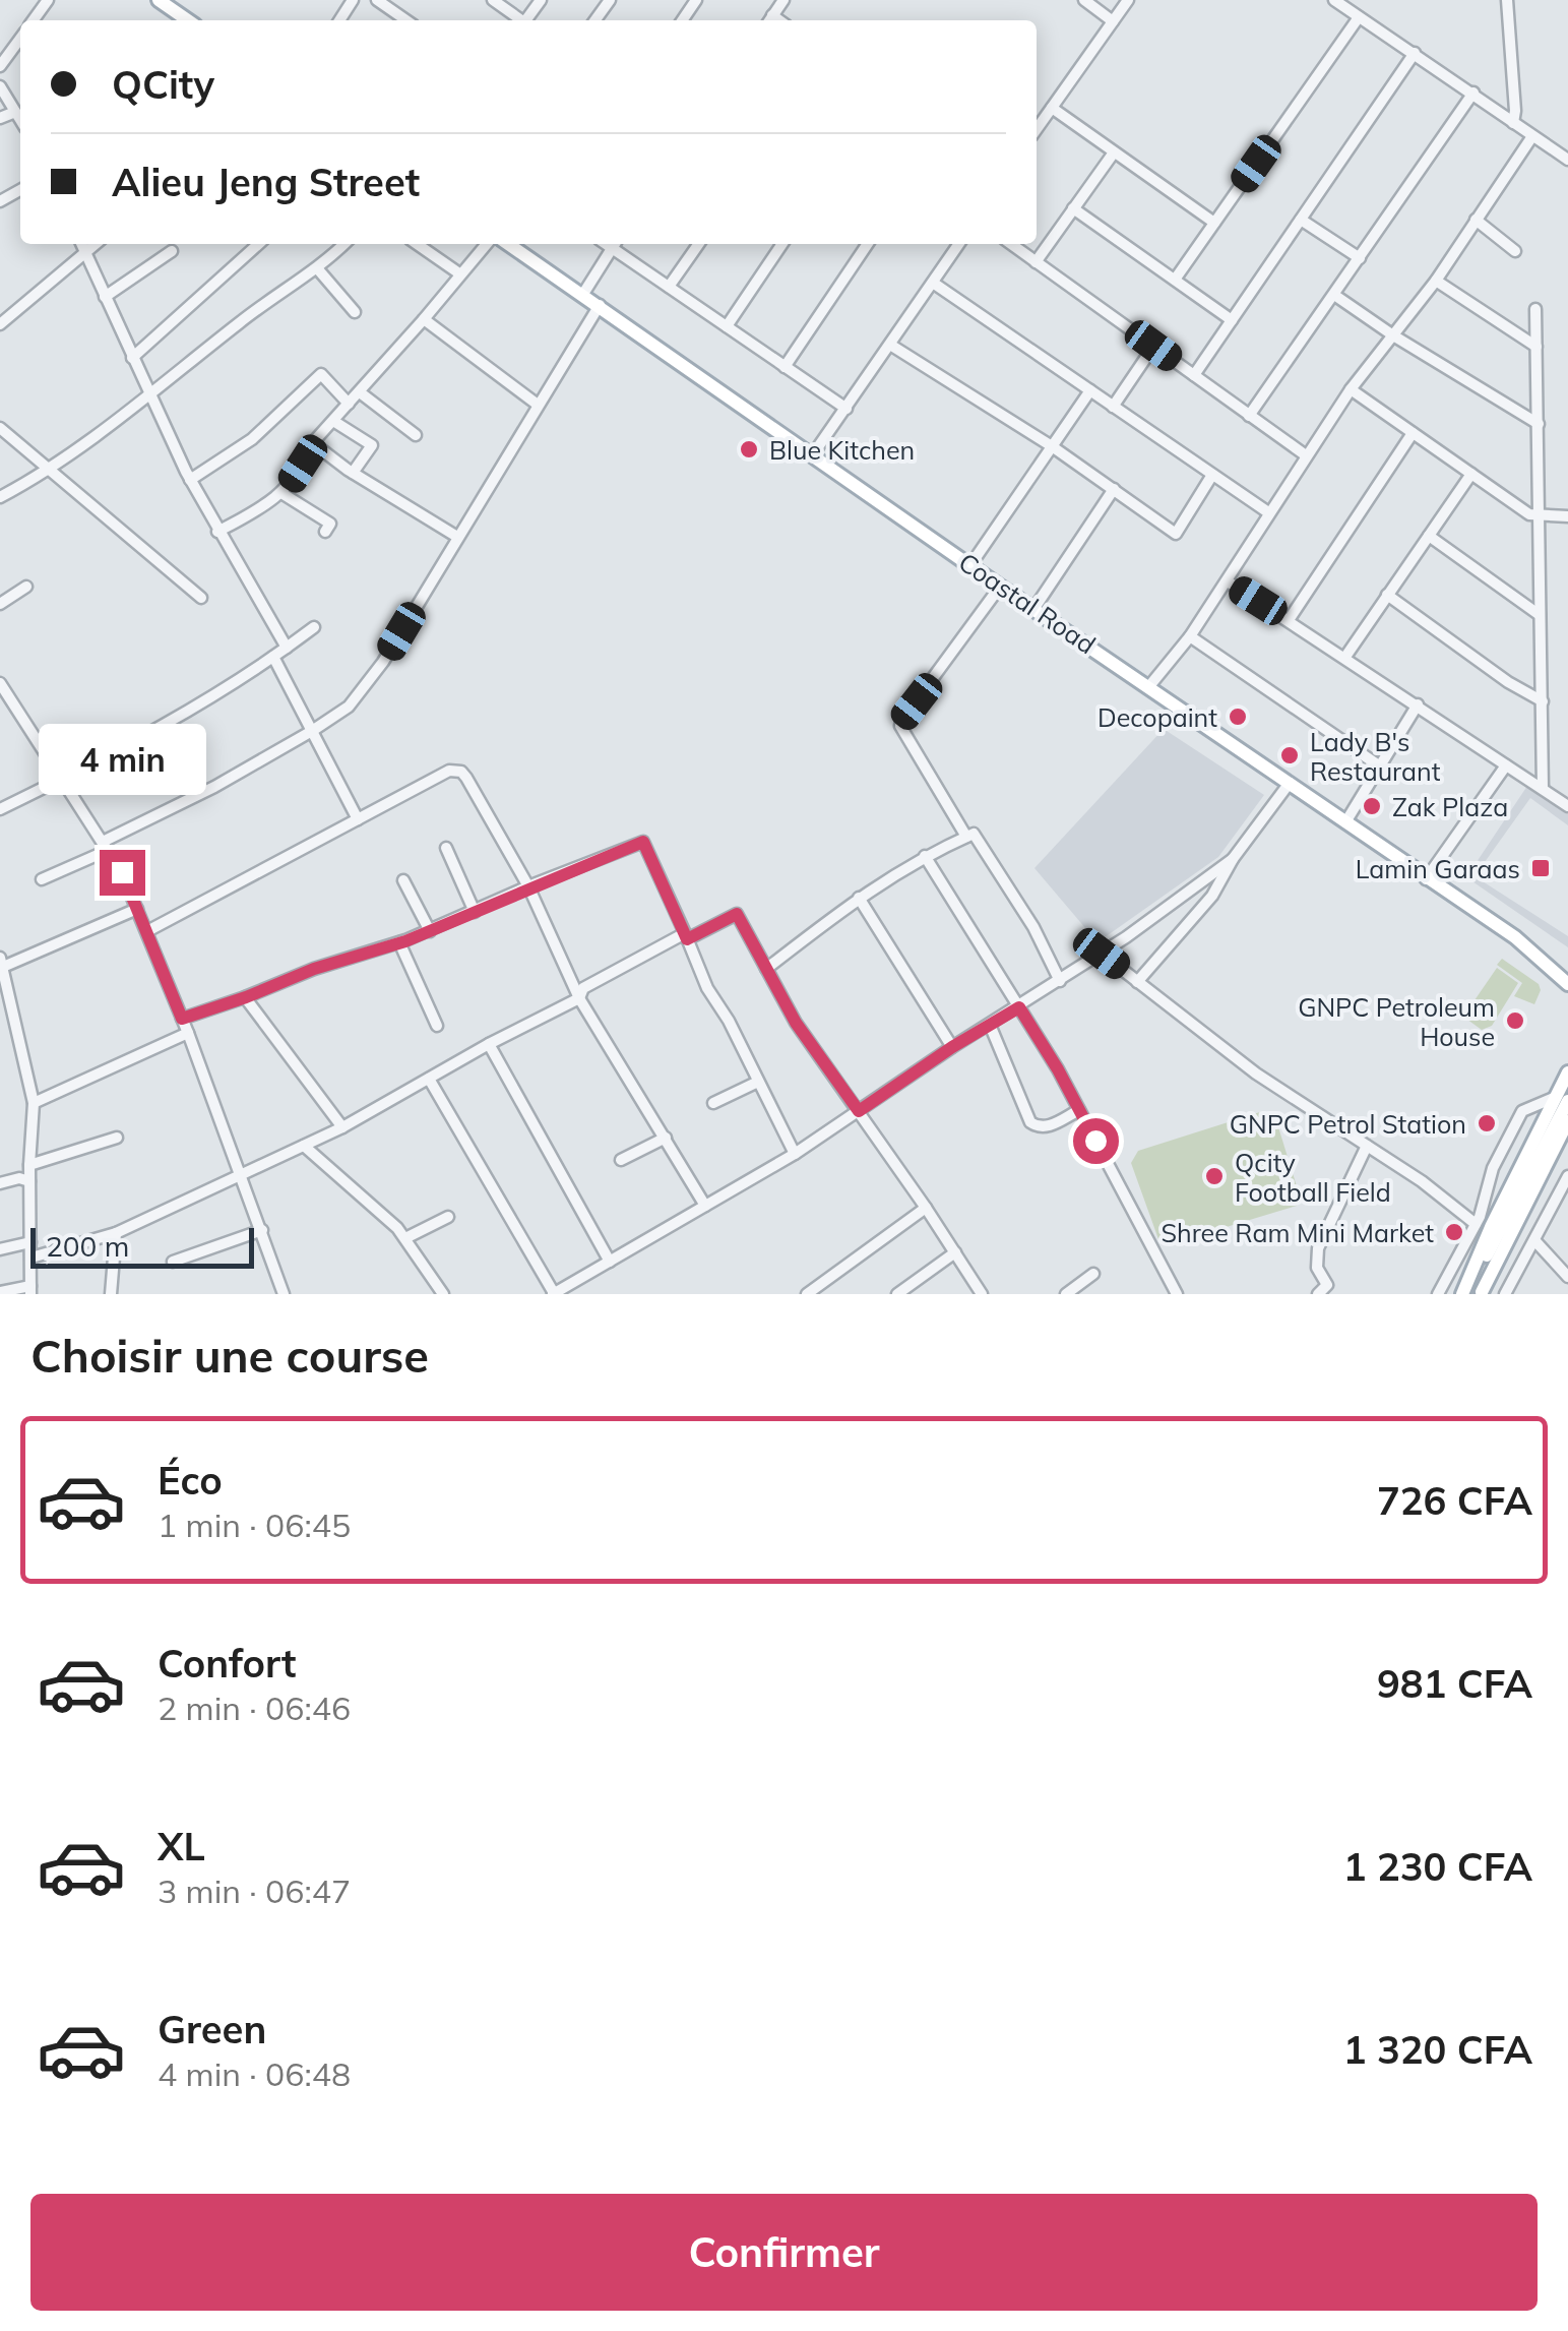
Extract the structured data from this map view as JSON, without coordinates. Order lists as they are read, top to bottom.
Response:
{
  "streets": {
    "main road": ["Coastal Road"]
  },
  "places": {
    "other": [
      "Blue Kitchen",
      "Decopaint",
      "Lady B's Restaurant",
      "Zak Plaza",
      "GNPC Petroleum House",
      "GNPC Petrol Station",
      "Qcity Football Field",
      "Shree Ram Mini Market"
    ],
    "transit": ["Lamin Garaas"]
  },
  "scale_bar": "200 m",
  "page": {
    "banner": ["QCity", "Alieu Jeng Street"],
    "bubble": "4 min",
    "scale": "200 m",
    "heading": "Choisir une course",
    "list": [
      {
        "name": "Éco",
        "note": "1 min · 06:45",
        "value": "726 CFA"
      },
      {
        "name": "Confort",
        "note": "2 min · 06:46",
        "value": "981 CFA"
      },
      {
        "name": "XL",
        "note": "3 min · 06:47",
        "value": "1 230 CFA"
      },
      {
        "name": "Green",
        "note": "4 min · 06:48",
        "value": "1 320 CFA"
      }
    ],
    "buttons": "Confirmer"
  }
}
